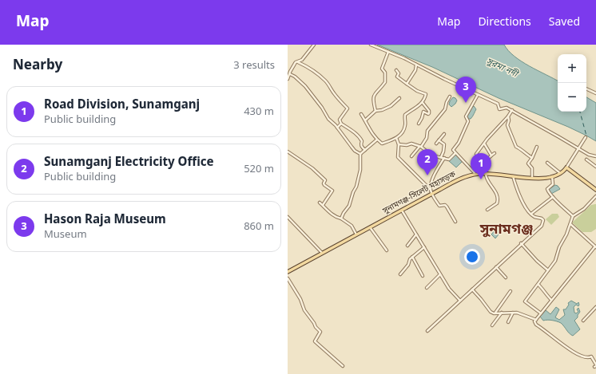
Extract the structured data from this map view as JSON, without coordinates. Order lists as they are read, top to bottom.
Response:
{
  "streets": {
    "main road": ["সুনামগঞ্জ-সিলেট মহাসড়ক"]
  },
  "districts": ["সুনামগঞ্জ"],
  "water": ["সুরমা নদী"],
  "page": {
    "header": "Map",
    "nav": ["Map", "Directions", "Saved"],
    "heading": ["Nearby", "3 results"],
    "map_buttons": ["+", "−"],
    "pins": ["3", "2", "1"],
    "list": [
      {
        "mark": "1",
        "name": "Road Division, Sunamganj",
        "note": "Public building",
        "value": "430 m"
      },
      {
        "mark": "2",
        "name": "Sunamganj Electricity Office",
        "note": "Public building",
        "value": "520 m"
      },
      {
        "mark": "3",
        "name": "Hason Raja Museum",
        "note": "Museum",
        "value": "860 m"
      }
    ]
  }
}
